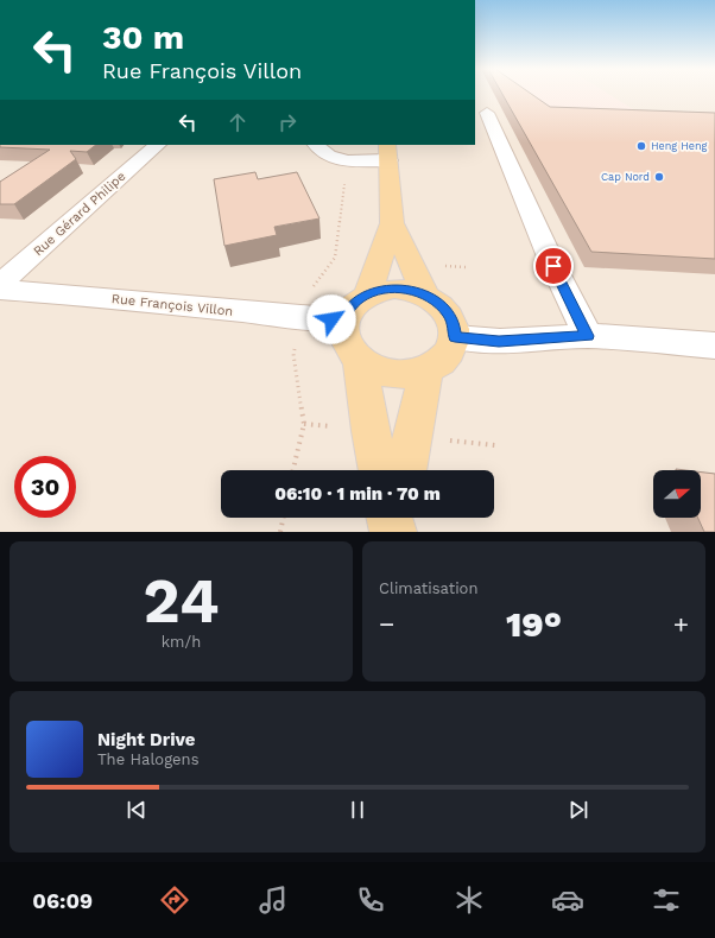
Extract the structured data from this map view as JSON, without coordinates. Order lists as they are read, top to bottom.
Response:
{
  "streets": {
    "street": ["Rue Gérard Philipe", "Rue François Villon"]
  },
  "places": ["Heng Heng", "Cap Nord"],
  "north": "right",
  "page": {
    "turn": ["30 m", "Rue François Villon"],
    "limit": "30",
    "trip": "06:10 · 1 min · 70 m",
    "tile": [
      ["24", "km/h"],
      "Climatisation"
    ],
    "heat": ["−", "19°", "+"],
    "song": ["Night Drive", "The Halogens"],
    "tabs": "06:09"
  }
}
